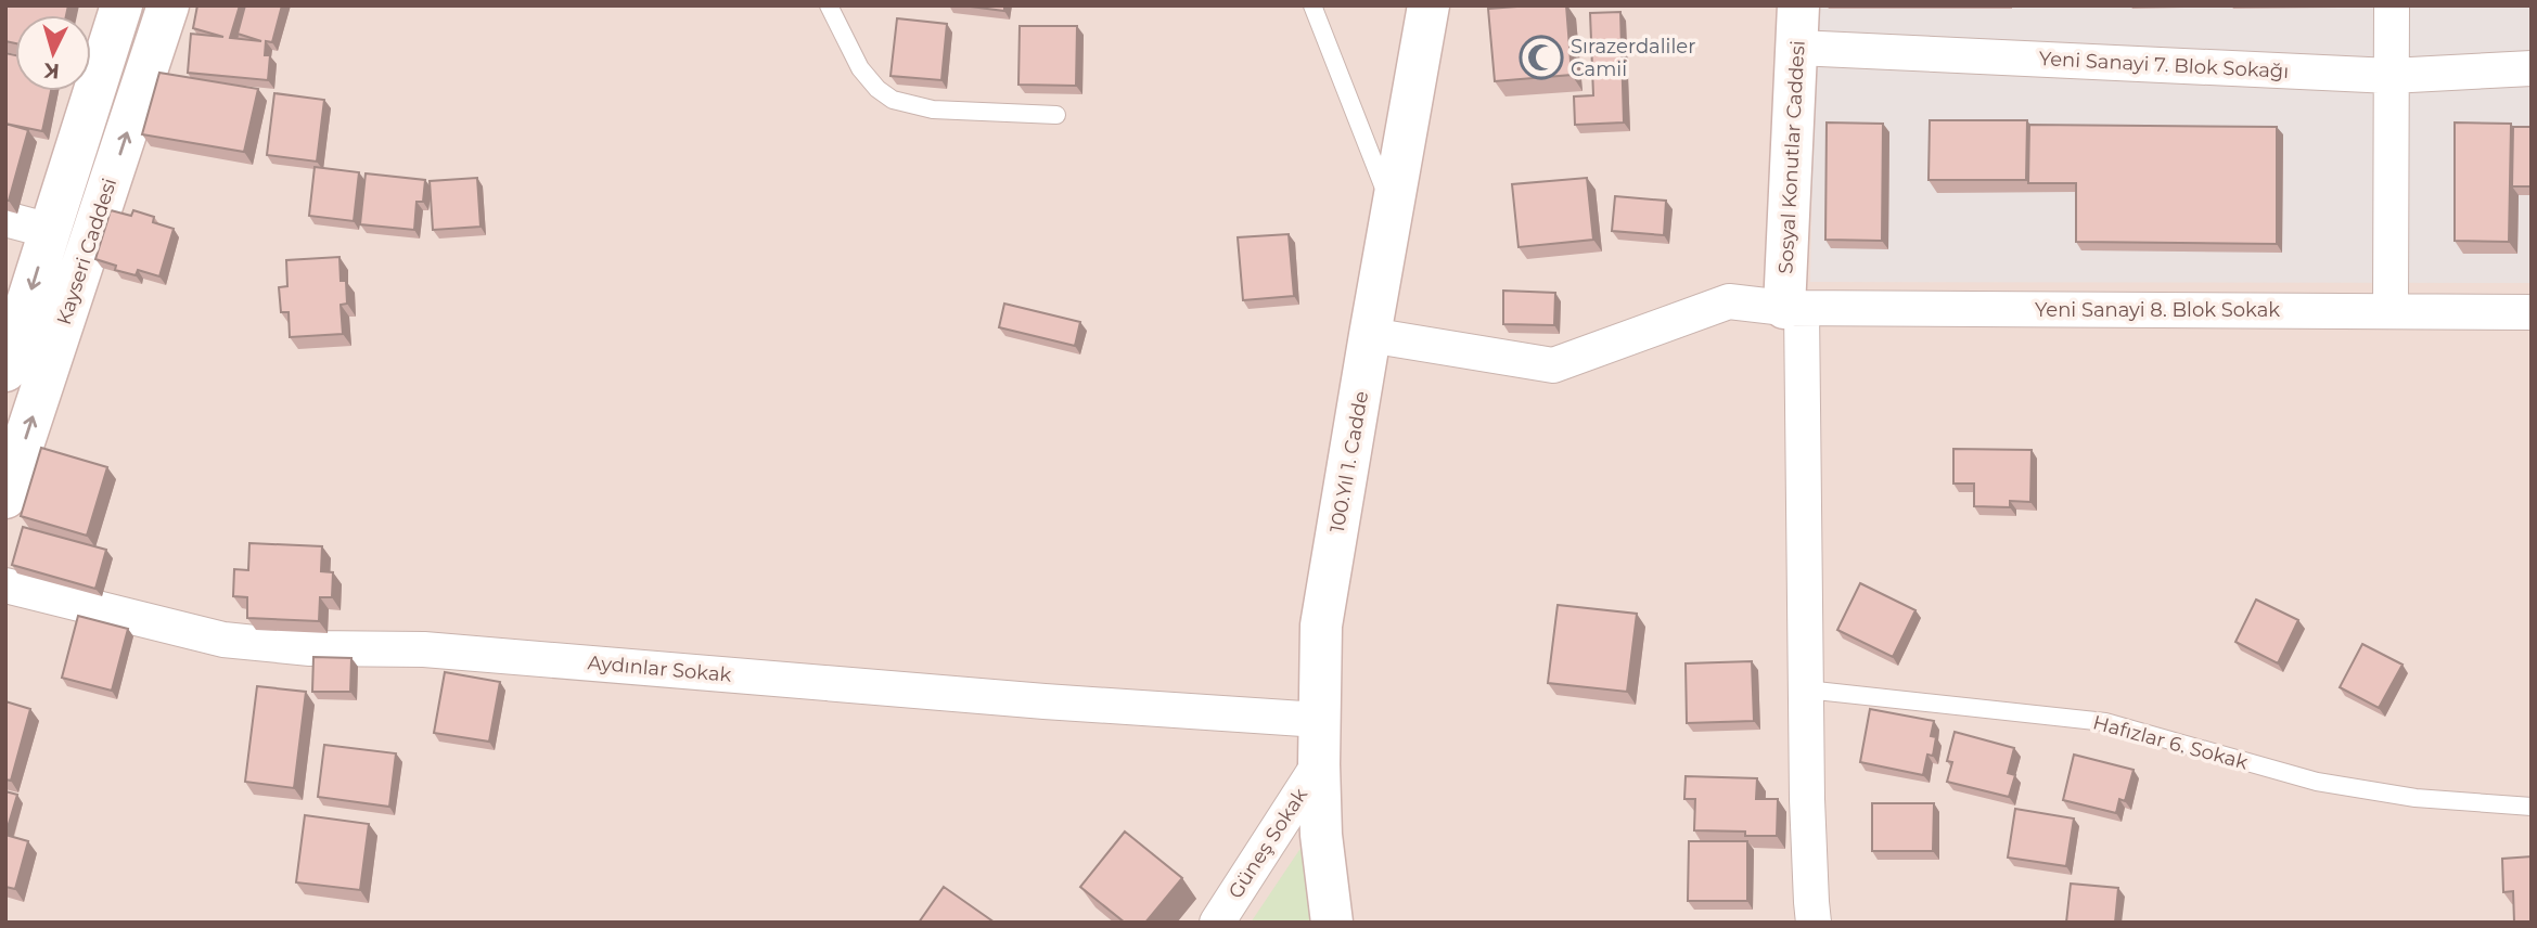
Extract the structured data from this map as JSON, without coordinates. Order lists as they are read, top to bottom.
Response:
{
  "streets": {
    "street": [
      "Yeni Sanayi 7. Blok Sokağı",
      "Sosyal Konutlar Caddesi",
      "Kayseri Caddesi",
      "Yeni Sanayi 8. Blok Sokak",
      "100.Yıl 1. Cadde",
      "Aydınlar Sokak",
      "Güneş Sokak"
    ],
    "lane": ["Hafızlar 6. Sokak"]
  },
  "crossings": [
    ["Yeni Sanayi 7. Blok Sokağı", "Sosyal Konutlar Caddesi"],
    ["Sosyal Konutlar Caddesi", "Yeni Sanayi 8. Blok Sokak"],
    ["Yeni Sanayi 8. Blok Sokak", "100.Yıl 1. Cadde"],
    ["100.Yıl 1. Cadde", "Aydınlar Sokak"],
    ["100.Yıl 1. Cadde", "Güneş Sokak"]
  ],
  "places": {
    "mosque": ["Sırazerdaliler Camii"]
  },
  "north": "bottom"
}
